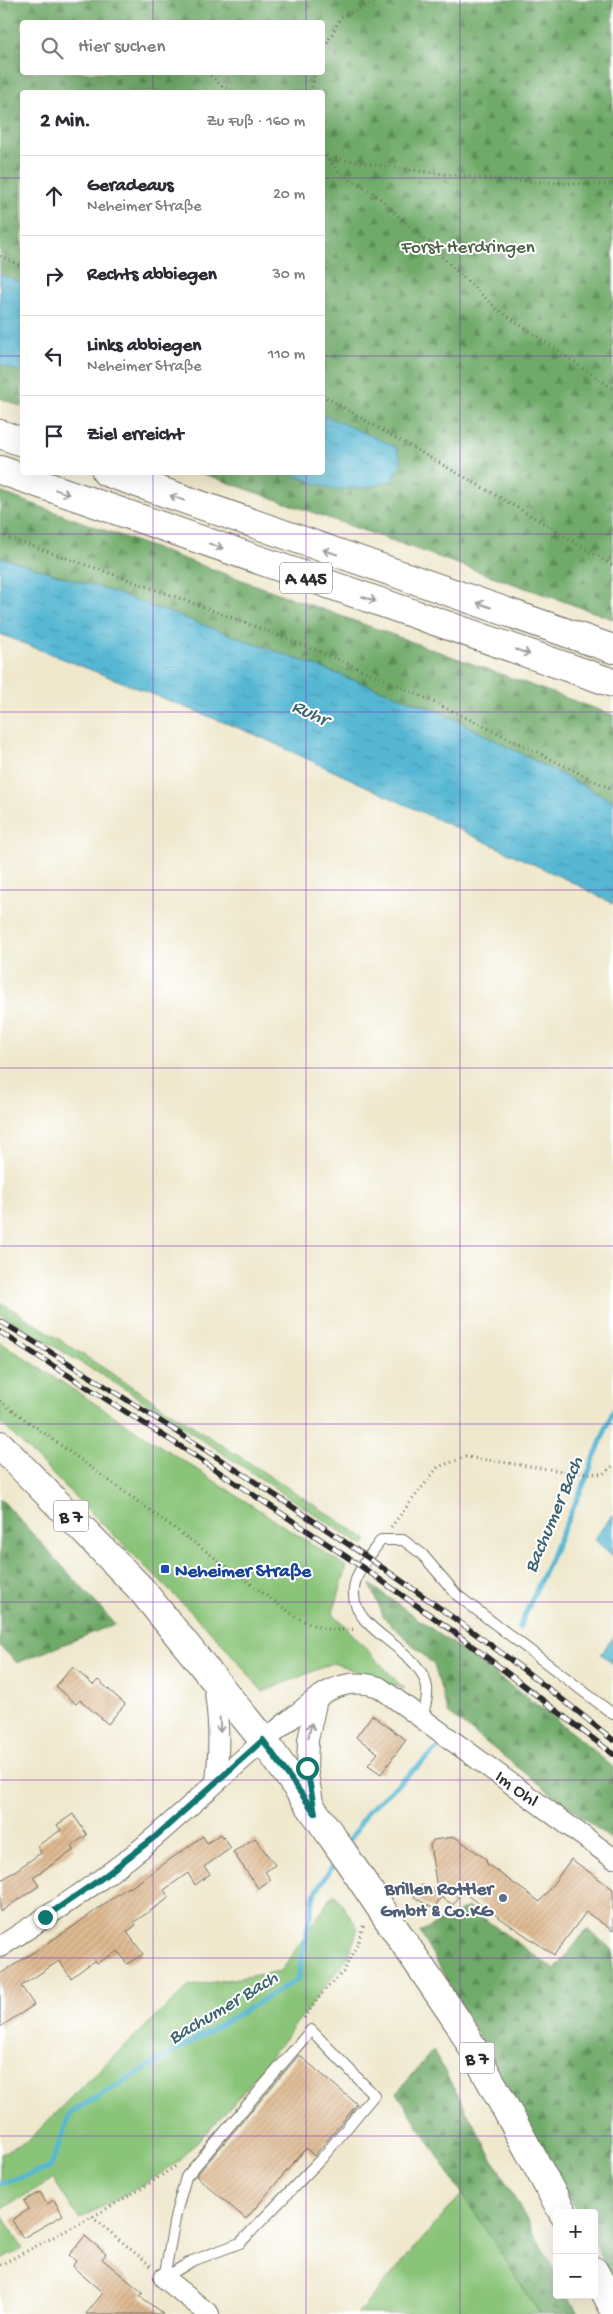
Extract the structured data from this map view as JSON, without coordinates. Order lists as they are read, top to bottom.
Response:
{
  "streets": {
    "main road": ["A 445", "B 7"],
    "street": ["Im Ohl"]
  },
  "water": ["Ruhr", "Bachumer Bach"],
  "parks": ["Forst Herdringen"],
  "places": {
    "transit": ["Neheimer Straße"],
    "other": ["Brillen Rottler GmbH & Co.KG"]
  },
  "page": {
    "search": "Hier suchen",
    "heading": ["2 Min.", "Zu Fuß · 160 m"],
    "list": [
      ["Geradeaus", "Neheimer Straße", "20 m"],
      ["Rechts abbiegen", "30 m"],
      ["Links abbiegen", "Neheimer Straße", "110 m"],
      "Ziel erreicht"
    ],
    "map_buttons": ["+", "−"]
  }
}
